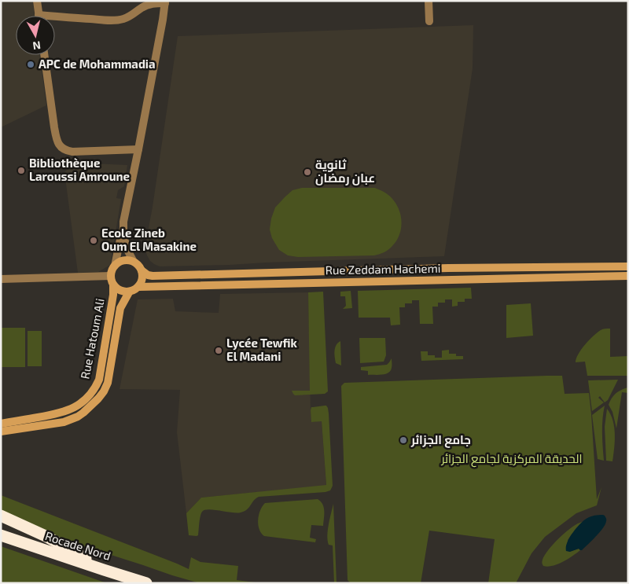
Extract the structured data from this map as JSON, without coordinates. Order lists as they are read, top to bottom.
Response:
{
  "streets": {
    "highway": ["Rocade Nord"],
    "street": ["Rue Zeddam Hachemi", "Rue Hatoum Ali"]
  },
  "crossings": [
    ["Rue Zeddam Hachemi", "Rue Hatoum Ali"]
  ],
  "parks": ["الحديقة المركزية لجامع الجزائر"],
  "places": [
    "APC de Mohammadia",
    "Bibliothèque Laroussi Amroune",
    "ثانوية عبان رمضان",
    "Ecole Zineb Oum El Masakine",
    "Lycée Tewfik El Madani",
    "جامع الجزائر"
  ],
  "north": "bottom"
}
